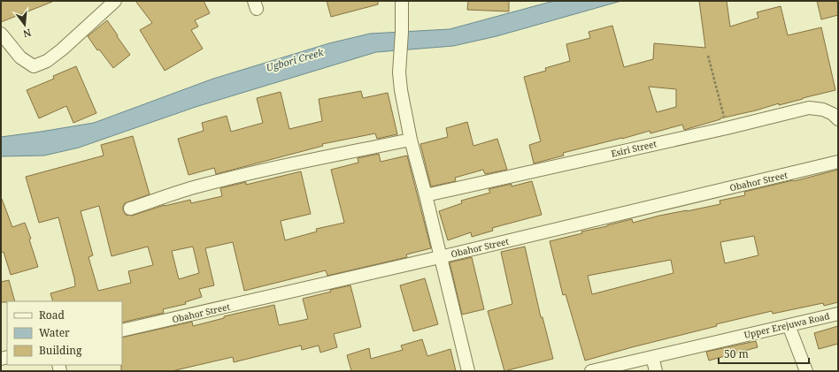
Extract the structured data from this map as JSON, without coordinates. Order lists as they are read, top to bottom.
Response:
{
  "streets": {
    "street": ["Esiri Street", "Obahor Street", "Upper Erejuwa Road"]
  },
  "water": ["Ugbori Creek"],
  "legend": ["Road", "Water", "Building"],
  "scale_bar": "50 m",
  "north": "bottom"
}
